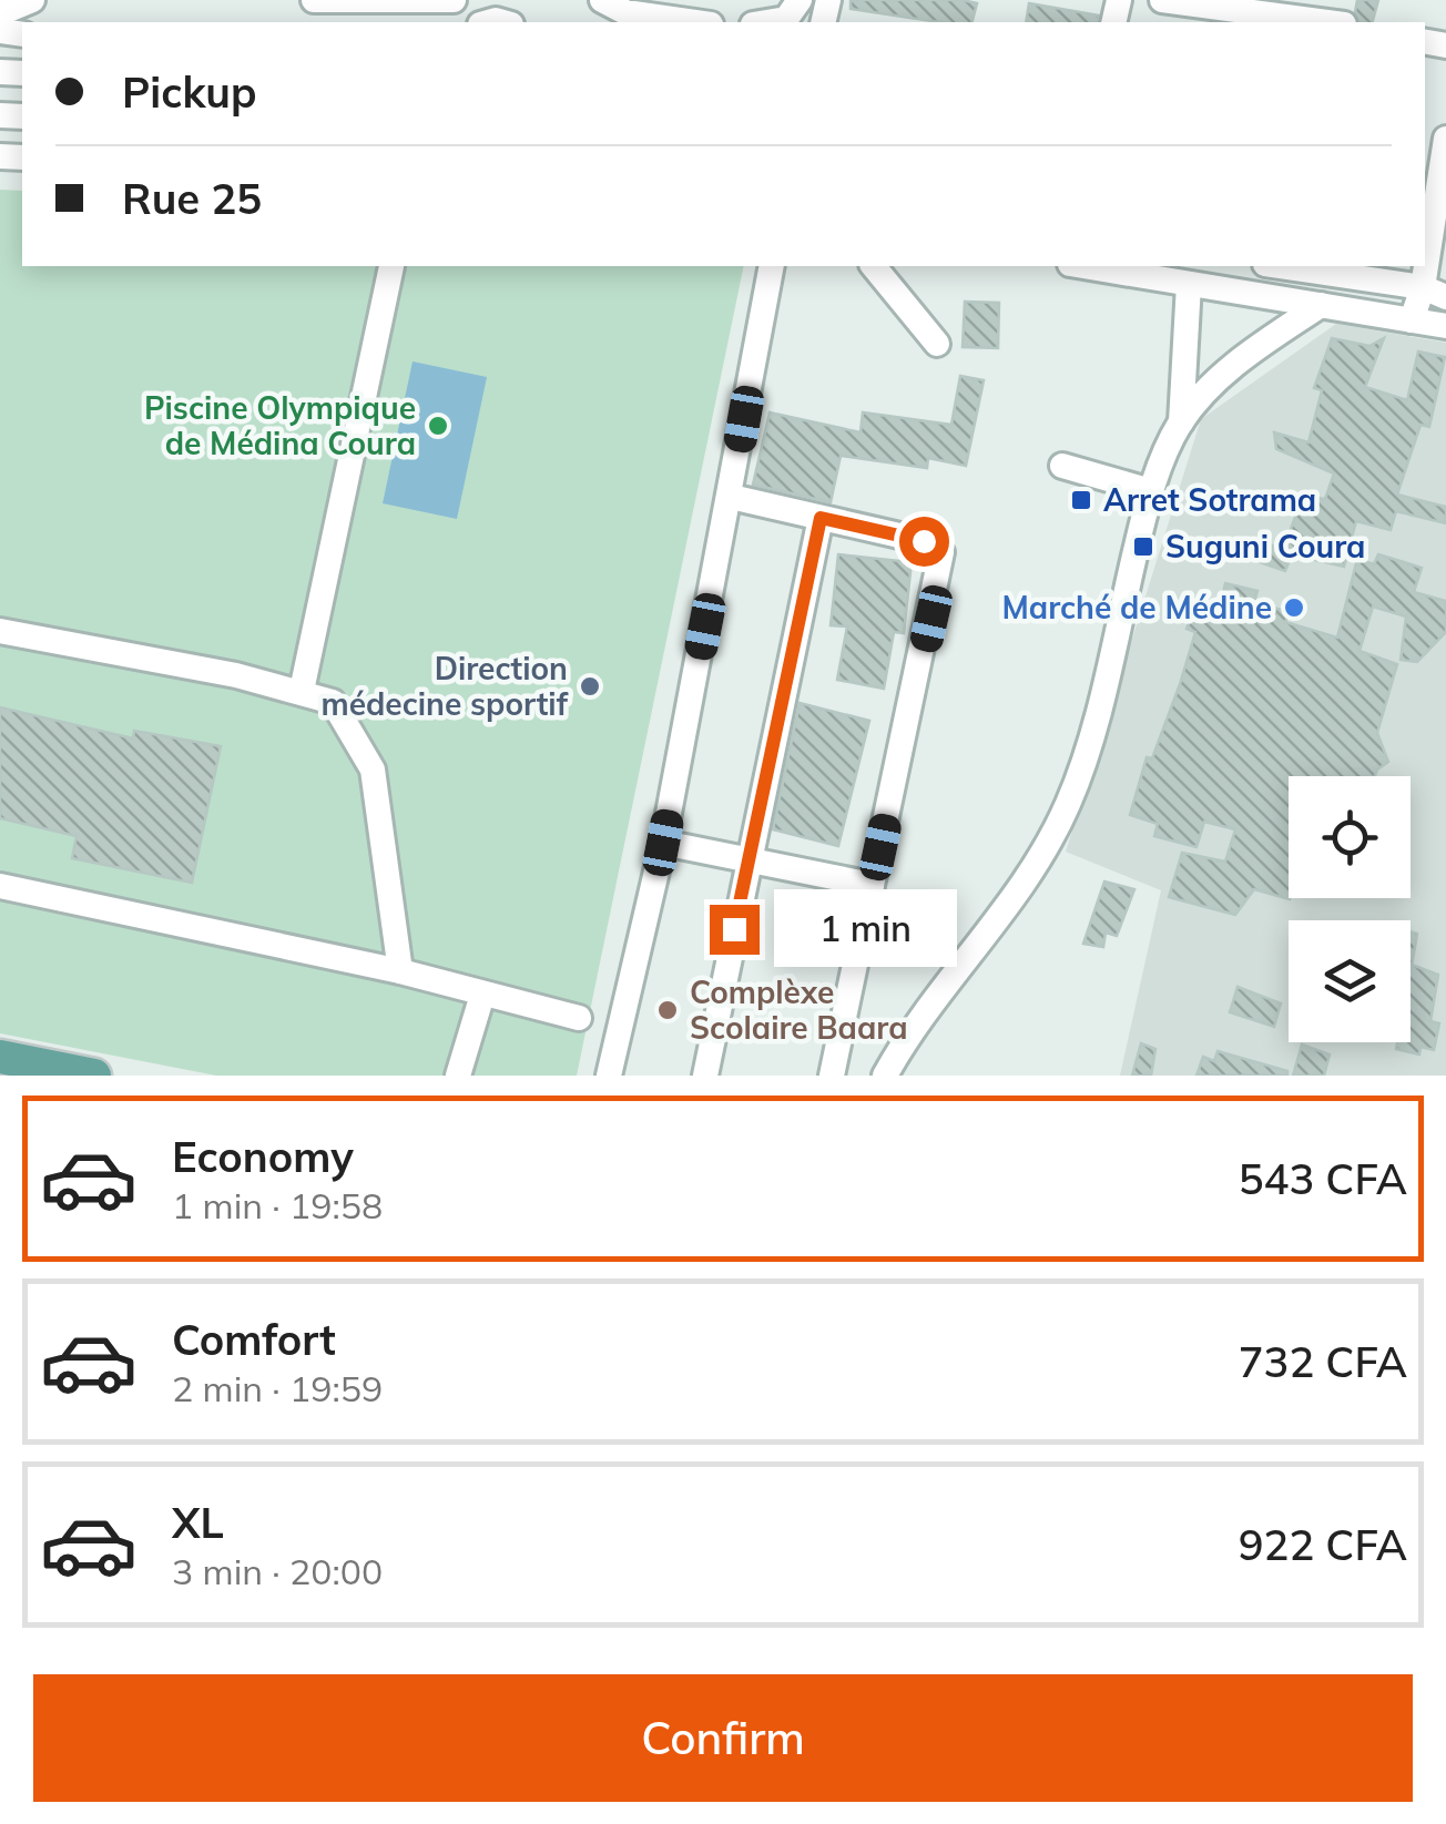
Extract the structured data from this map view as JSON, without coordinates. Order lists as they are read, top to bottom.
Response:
{
  "places": {
    "other": [
      "Piscine Olympique de Médina Coura",
      "Marché de Médine",
      "Direction médecine sportif",
      "Complèxe Scolaire Baara"
    ],
    "transit": ["Arret Sotrama", "Suguni Coura"]
  },
  "page": {
    "banner": ["Pickup", "Rue 25"],
    "bubble": "1 min",
    "list": [
      {
        "name": "Economy",
        "note": "1 min · 19:58",
        "value": "543 CFA"
      },
      {
        "name": "Comfort",
        "note": "2 min · 19:59",
        "value": "732 CFA"
      },
      {
        "name": "XL",
        "note": "3 min · 20:00",
        "value": "922 CFA"
      }
    ],
    "buttons": "Confirm"
  }
}
